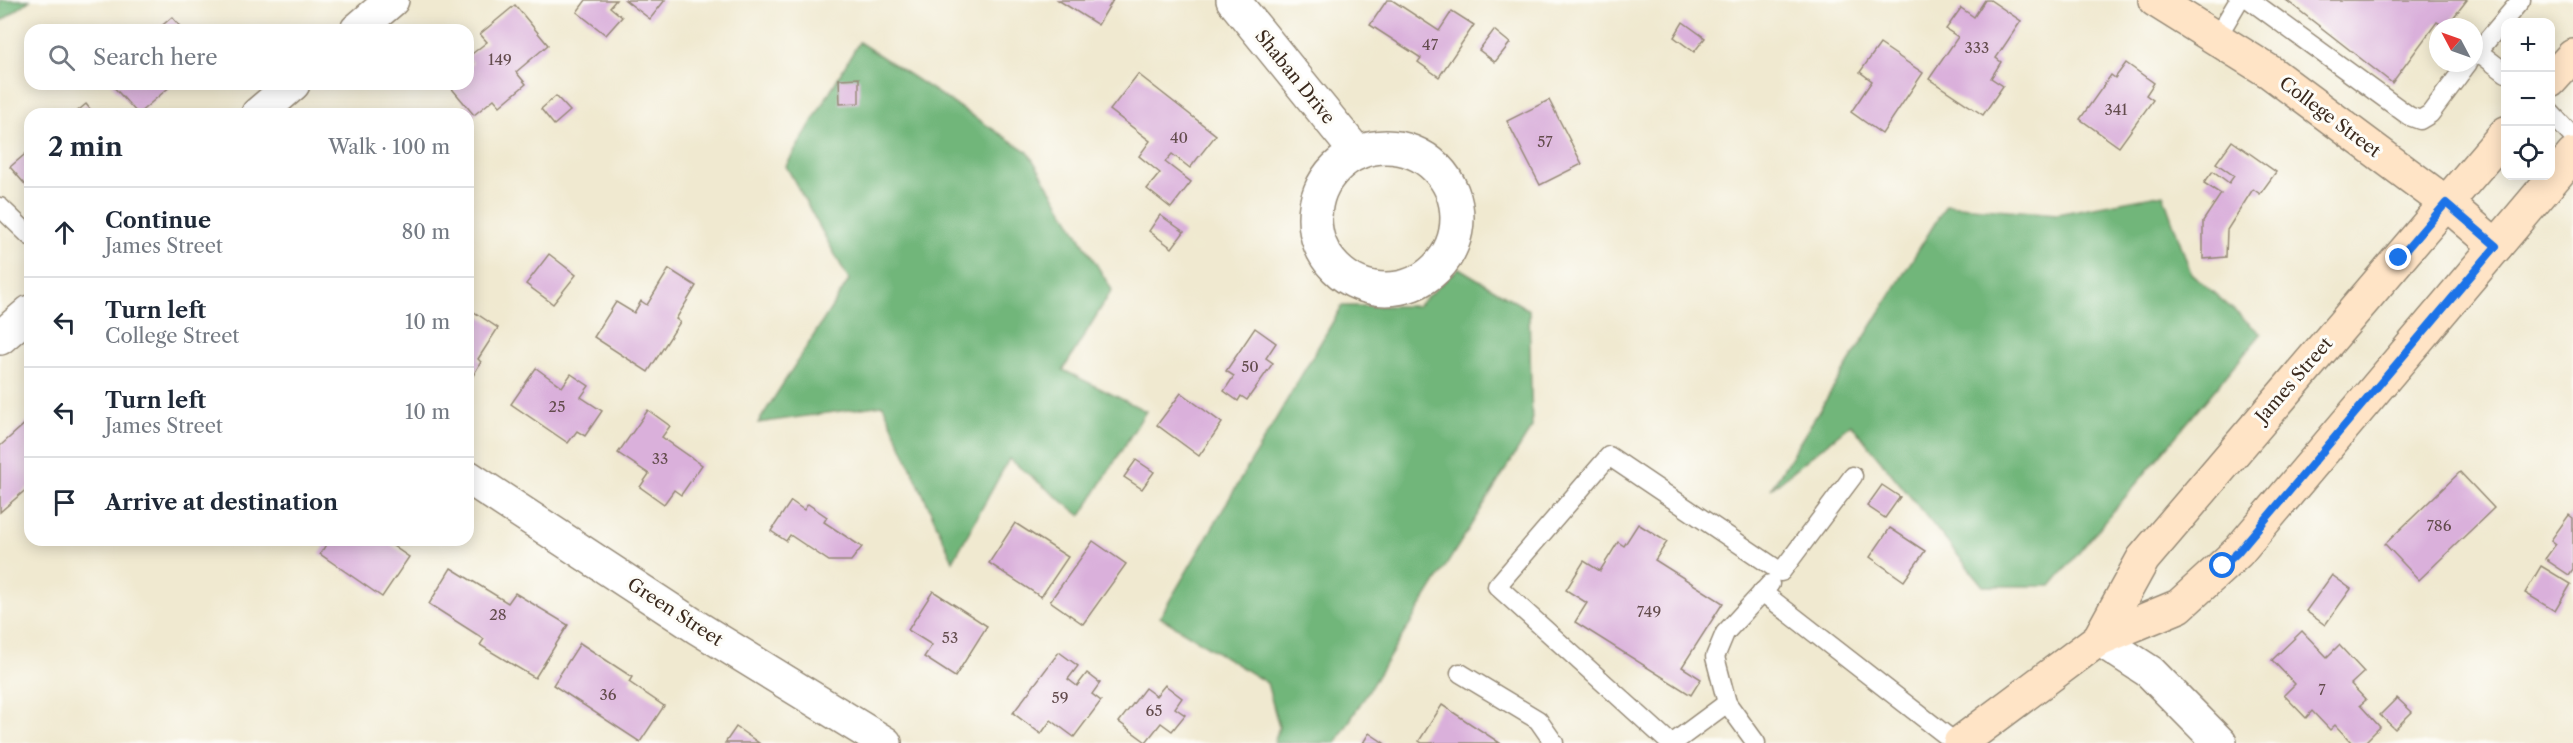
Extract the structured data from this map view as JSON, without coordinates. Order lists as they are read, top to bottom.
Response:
{
  "streets": {
    "main road": ["College Street", "James Street"],
    "street": ["Shaban Drive", "Green Street"]
  },
  "crossings": [
    ["College Street", "James Street"]
  ],
  "house_numbers": [
    "47",
    "333",
    "149",
    "341",
    "40",
    "57",
    "50",
    "25",
    "33",
    "786",
    "749",
    "28",
    "53",
    "7",
    "36",
    "59",
    "65"
  ],
  "north": "top left",
  "page": {
    "map_buttons": ["+", "−"],
    "search": "Search here",
    "heading": ["2 min", "Walk · 100 m"],
    "list": [
      ["Continue", "James Street", "80 m"],
      ["Turn left", "College Street", "10 m"],
      ["Turn left", "James Street", "10 m"],
      "Arrive at destination"
    ]
  }
}
